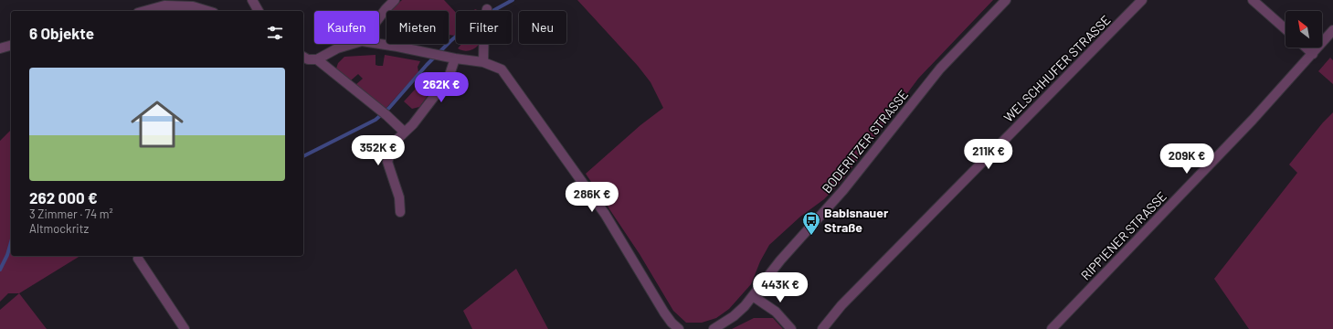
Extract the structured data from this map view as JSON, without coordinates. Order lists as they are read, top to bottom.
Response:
{
  "streets": {
    "street": ["WELSCHHUFER STRASSE", "BODERITZER STRASSE", "RIPPIENER STRASSE"]
  },
  "places": {
    "bus stop": ["Babisnauer Straße"]
  },
  "north": "top left",
  "page": {
    "chip": [
      "Kaufen",
      "Mieten",
      "Filter",
      "Neu"
    ],
    "heading": "6 Objekte",
    "list": [
      {
        "name": "262 000 €",
        "note": "3 Zimmer · 74 m² · Altmockritz"
      }
    ],
    "price": [
      "262K €",
      "352K €",
      "211K €",
      "209K €",
      "286K €",
      "443K €"
    ]
  }
}
